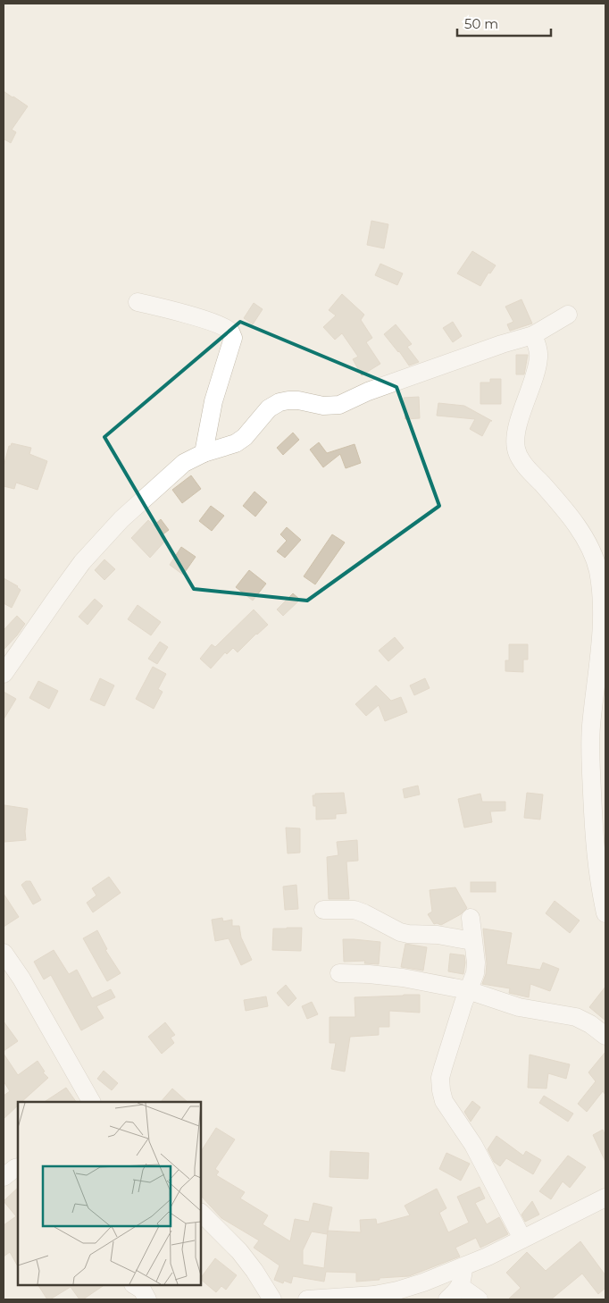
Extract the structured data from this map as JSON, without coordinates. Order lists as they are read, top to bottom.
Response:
{
  "scale_bar": "50 m"
}
